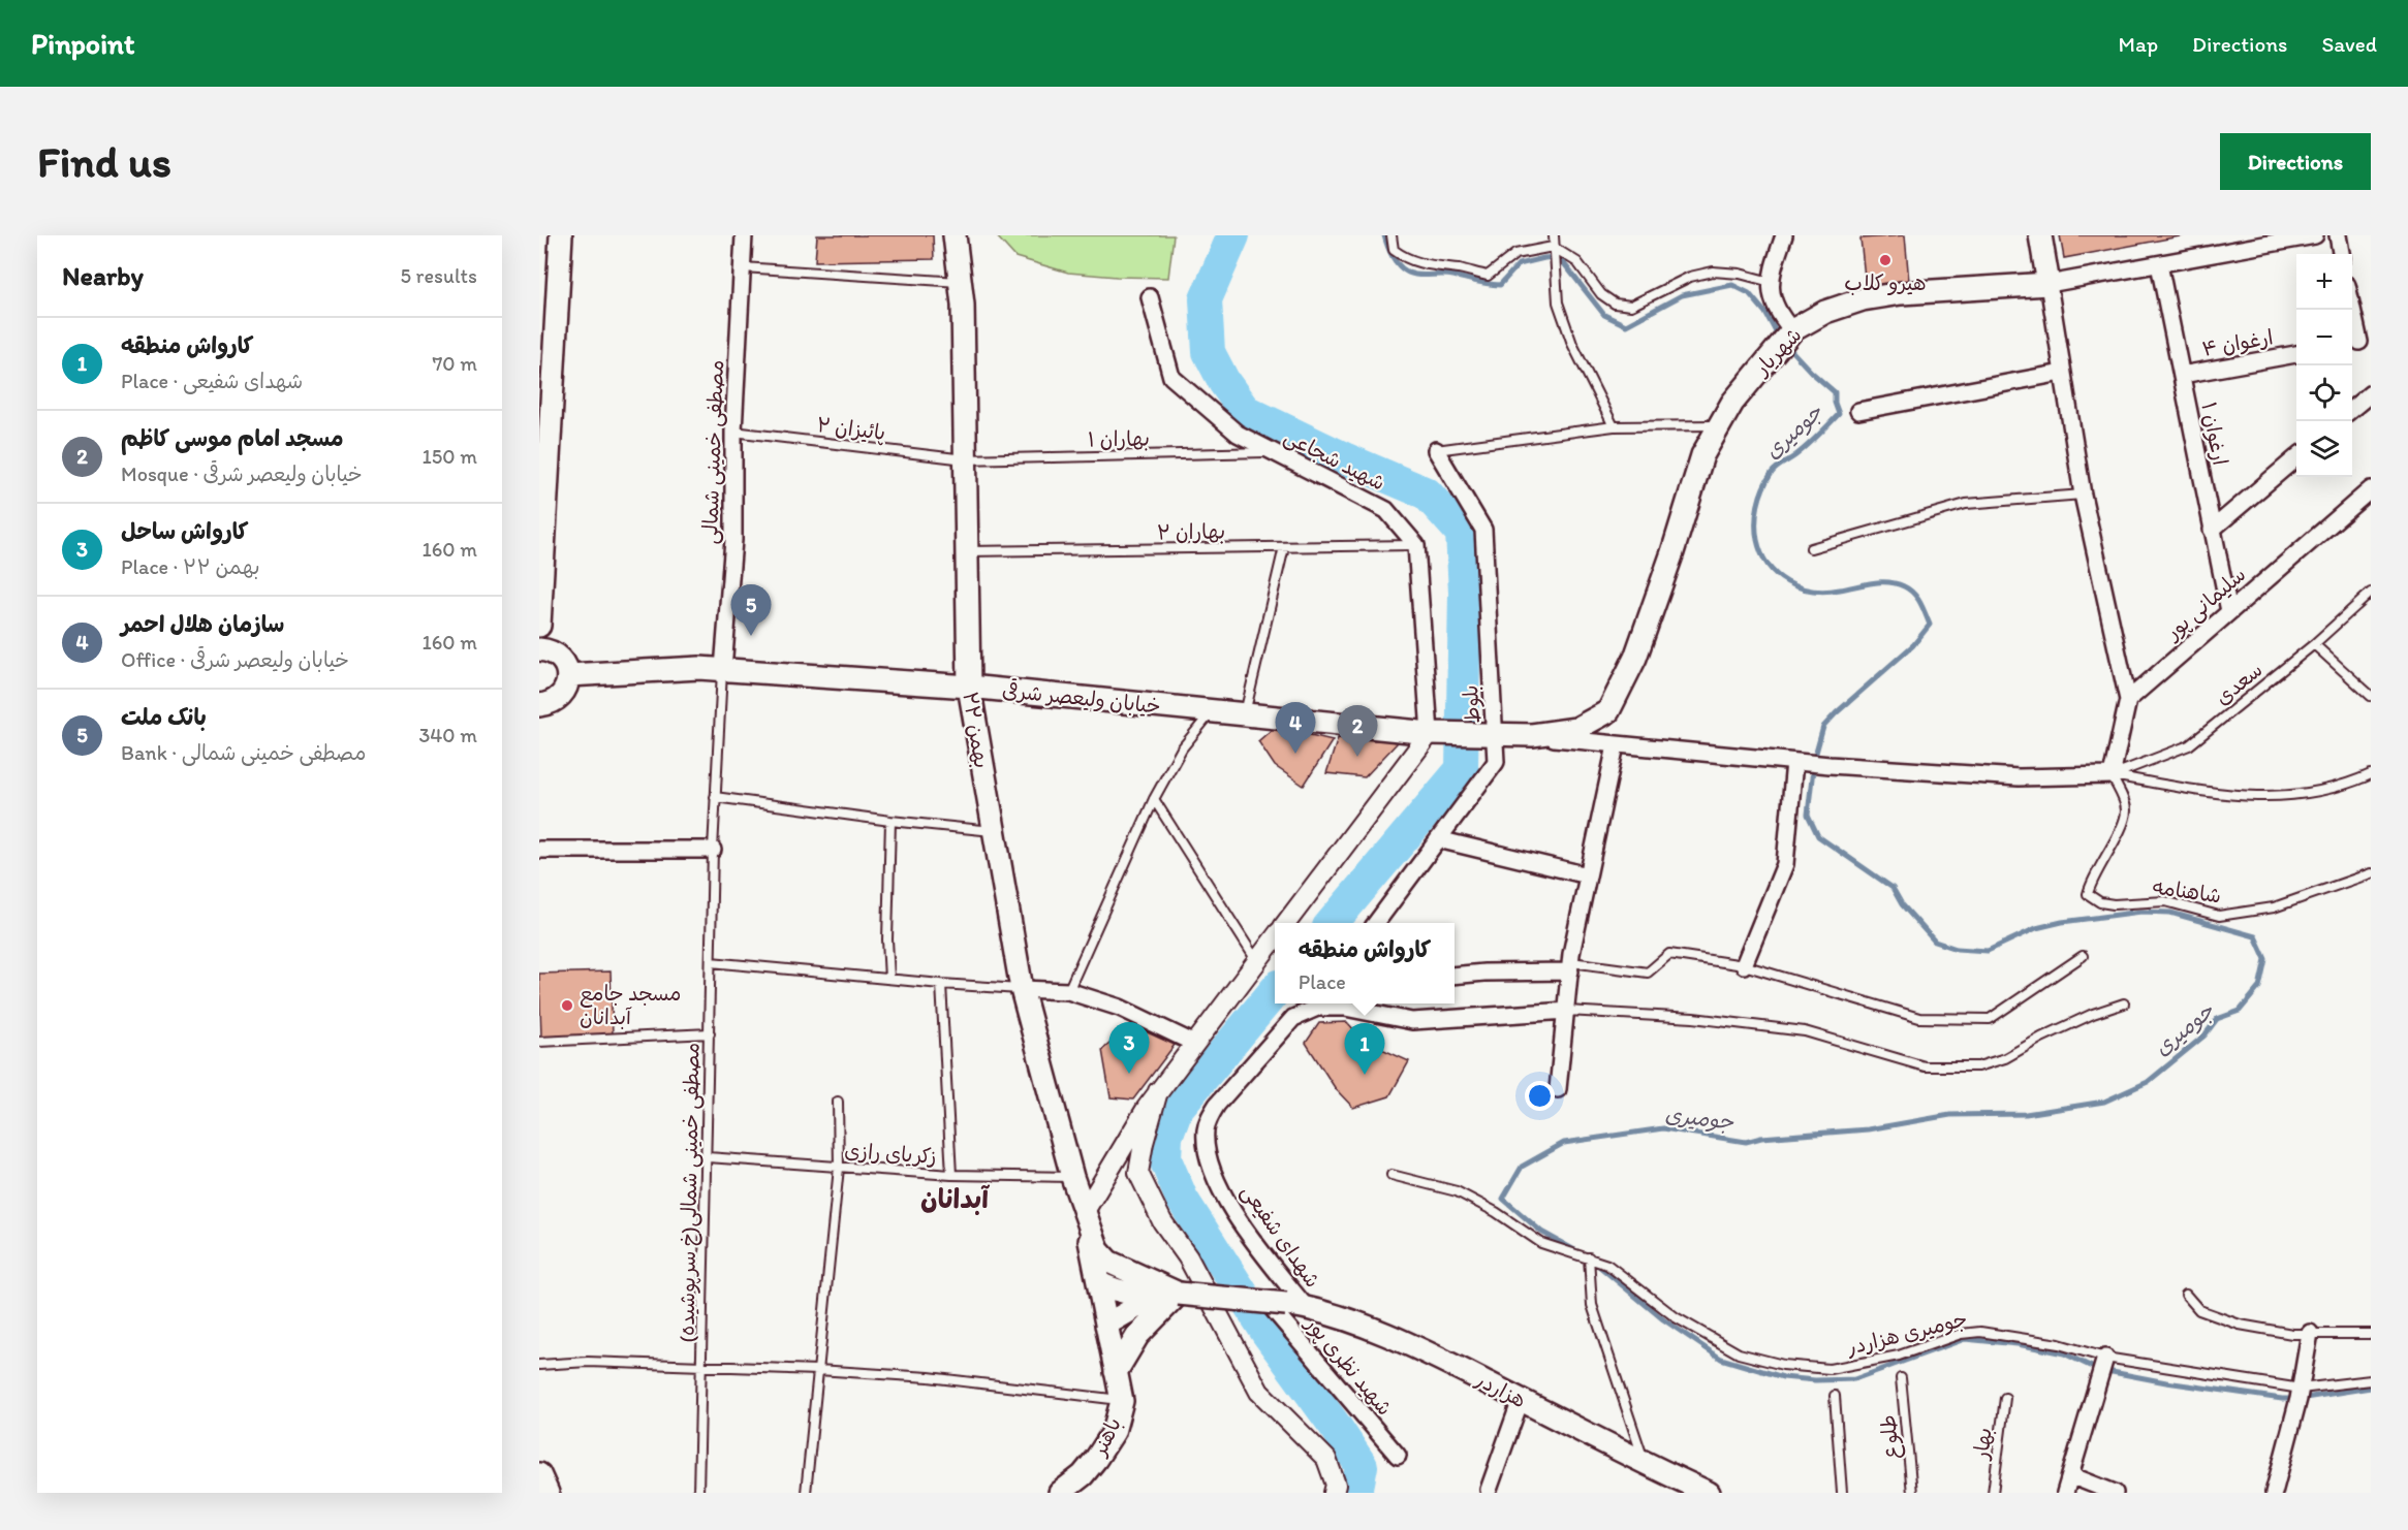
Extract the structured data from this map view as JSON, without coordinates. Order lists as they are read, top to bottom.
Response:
{
  "streets": {
    "main road": [
      "شهریار",
      "خیابان ولیعصر شرقی",
      "۲۲ بهمن",
      "هزاردر",
      "باهنر"
    ],
    "street": [
      "ارغوان ۴",
      "ارغوان ۱",
      "مصطفی خمینی شمالی",
      "شهید شجاعی",
      "سلیمانی پور",
      "بلوط",
      "شهدای شفیعی",
      "شهید نظری پور"
    ],
    "lane": [
      "پائیزان ۲",
      "بهاران ۱",
      "بهاران ۲",
      "سعدی",
      "شاهنامه",
      "زکریای رازی",
      "مصطفی خمینی شمالی(خ سرپوشیده)",
      "جومیری هزاردر",
      "طلوع",
      "بهار"
    ]
  },
  "crossings": [
    ["ارغوان ۴", "ارغوان ۱"],
    ["شهریار", "ارغوان ۱"],
    ["شهریار", "خیابان ولیعصر شرقی"],
    ["شهریار", "بلوط"],
    ["پائیزان ۲", "بهاران ۱"],
    ["پائیزان ۲", "مصطفی خمینی شمالی"],
    ["پائیزان ۲", "۲۲ بهمن"],
    ["ارغوان ۱", "سلیمانی پور"],
    ["بهاران ۱", "شهید شجاعی"],
    ["بهاران ۱", "۲۲ بهمن"],
    ["مصطفی خمینی شمالی", "خیابان ولیعصر شرقی"],
    ["مصطفی خمینی شمالی", "مصطفی خمینی شمالی(خ سرپوشیده)"],
    ["شهید شجاعی", "بهاران ۲"],
    ["بهاران ۲", "۲۲ بهمن"],
    ["سعدی", "شاهنامه"],
    ["خیابان ولیعصر شرقی", "۲۲ بهمن"],
    ["خیابان ولیعصر شرقی", "مصطفی خمینی شمالی(خ سرپوشیده)"],
    ["۲۲ بهمن", "زکریای رازی"],
    ["زکریای رازی", "مصطفی خمینی شمالی(خ سرپوشیده)"],
    ["شهدای شفیعی", "شهید نظری پور"],
    ["شهدای شفیعی", "هزاردر"],
    ["شهید نظری پور", "هزاردر"]
  ],
  "districts": ["آبدانان"],
  "water": ["جومیری"],
  "places": ["هیرو کلاب", "مسجد جامع آبدانان"],
  "page": {
    "header": "Pinpoint",
    "nav": ["Map", "Directions", "Saved"],
    "buttons": "Directions",
    "title": "Find us",
    "heading": ["Nearby", "5 results"],
    "map_buttons": ["+", "−"],
    "list": [
      {
        "mark": "1",
        "name": "کارواش منطقه",
        "note": "Place · شهدای شفیعی",
        "value": "70 m"
      },
      {
        "mark": "2",
        "name": "مسجد امام موسی کاظم",
        "note": "Mosque · خیابان ولیعصر شرقی",
        "value": "150 m"
      },
      {
        "mark": "3",
        "name": "کارواش ساحل",
        "note": "Place · ۲۲ بهمن",
        "value": "160 m"
      },
      {
        "mark": "4",
        "name": "سازمان هلال احمر",
        "note": "Office · خیابان ولیعصر شرقی",
        "value": "160 m"
      },
      {
        "mark": "5",
        "name": "بانک ملت",
        "note": "Bank · مصطفی خمینی شمالی",
        "value": "340 m"
      }
    ],
    "pins": [
      "5",
      "4",
      "2",
      "3",
      "1"
    ],
    "popup": ["کارواش منطقه", "Place"]
  }
}
